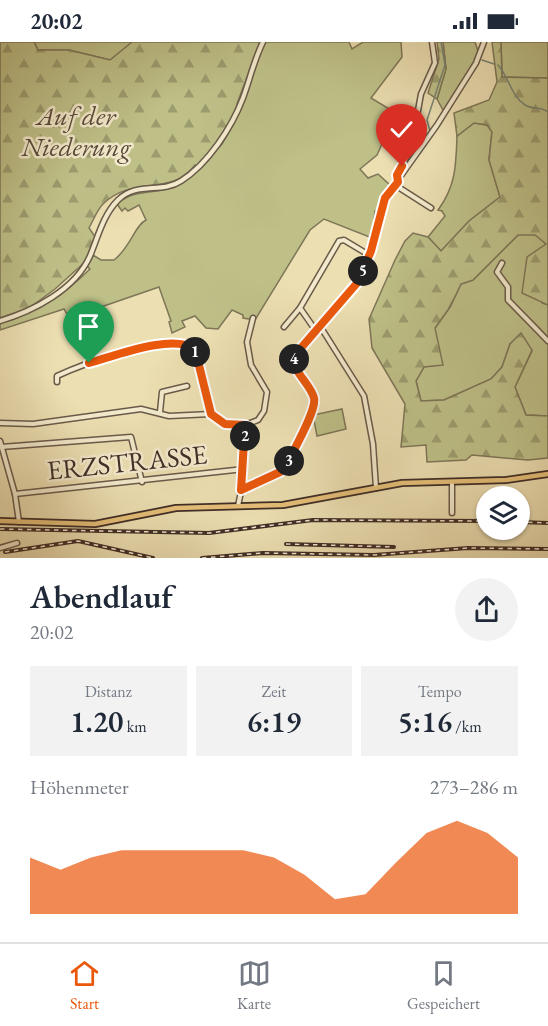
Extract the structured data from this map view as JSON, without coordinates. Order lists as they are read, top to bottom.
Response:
{
  "streets": {
    "street": ["ERZSTRASSE"]
  },
  "parks": ["Auf der Niederung"],
  "page": {
    "status": "20:02",
    "pins": [
      "5",
      "1",
      "4",
      "2",
      "3"
    ],
    "heading": ["Abendlauf", "20:02"],
    "stats": [
      ["Distanz", "1.20 km"],
      ["Zeit", "6:19"],
      ["Tempo", "5:16 /km"]
    ],
    "chart": ["Höhenmeter", "273–286 m"],
    "tabs": ["Start", "Karte", "Gespeichert"]
  }
}
